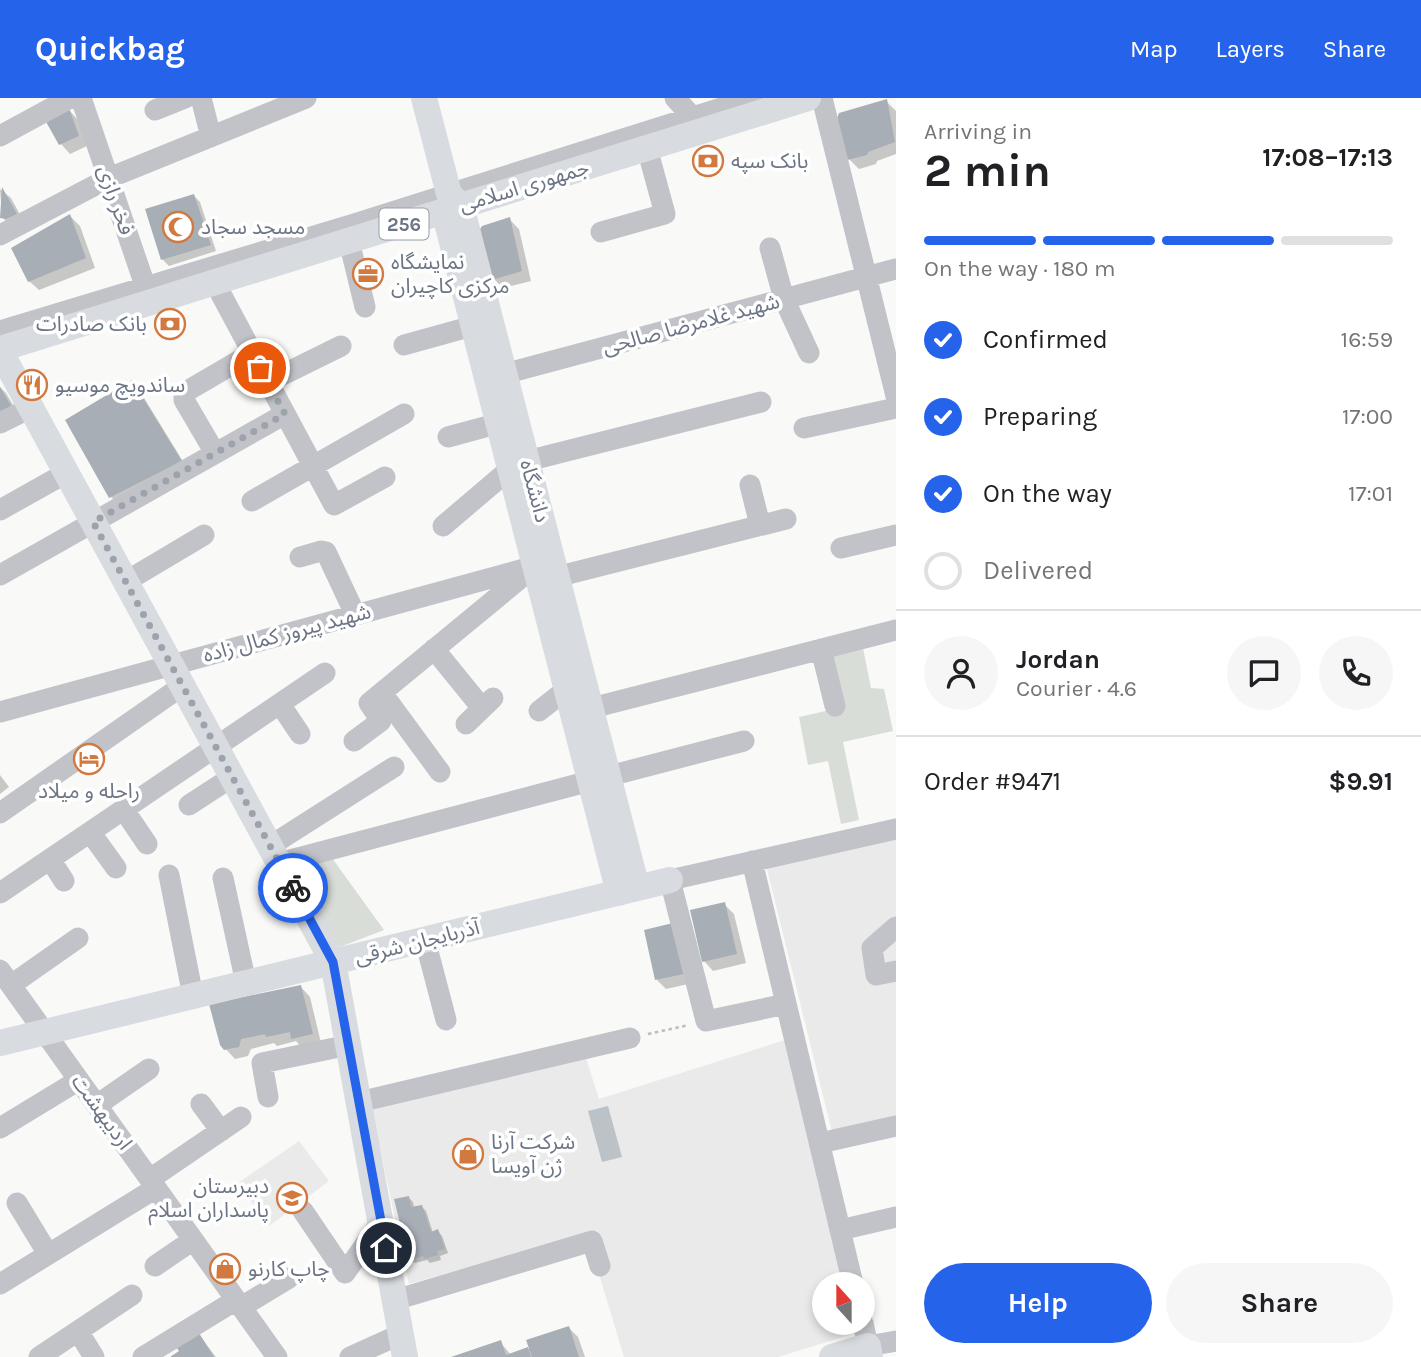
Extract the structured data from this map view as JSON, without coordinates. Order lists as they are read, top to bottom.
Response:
{
  "streets": {
    "main road": [
      "جمهوری اسلامی",
      "256",
      "دانشگاه",
      "آذربایجان شرقی"
    ],
    "street": [
      "فخر رازی",
      "شهید غلامرضا صالحی",
      "شهید پیروز کمال زاده",
      "اردیبهشت"
    ]
  },
  "crossings": [
    ["جمهوری اسلامی", "فخر رازی"],
    ["جمهوری اسلامی", "دانشگاه"],
    ["شهید غلامرضا صالحی", "دانشگاه"],
    ["دانشگاه", "شهید پیروز کمال زاده"],
    ["دانشگاه", "آذربایجان شرقی"],
    ["آذربایجان شرقی", "اردیبهشت"]
  ],
  "places": {
    "bank": ["بانک سپه", "بانک صادرات"],
    "mosque": ["مسجد سجاد"],
    "office": ["نمایشگاه مرکزی کاچیران"],
    "restaurant": ["ساندویچ موسیو"],
    "hotel": ["راحله و میلاد"],
    "shop": ["شرکت آرنا ژن آویسا", "چاپ کارنو"],
    "school or university": ["دبیرستان پاسداران اسلام"]
  },
  "north": "top",
  "page": {
    "header": "Quickbag",
    "nav": ["Map", "Layers", "Share"],
    "heading": ["2 min", "Arriving in", "17:08–17:13"],
    "panel": [
      "Jordan",
      "Courier · 4.6",
      "Order #9471",
      "$9.91"
    ],
    "bar": "On the way · 180 m",
    "list": [
      ["Confirmed", "16:59"],
      ["Preparing", "17:00"],
      ["On the way", "17:01"],
      "Delivered"
    ],
    "buttons": ["Help", "Share"]
  }
}
